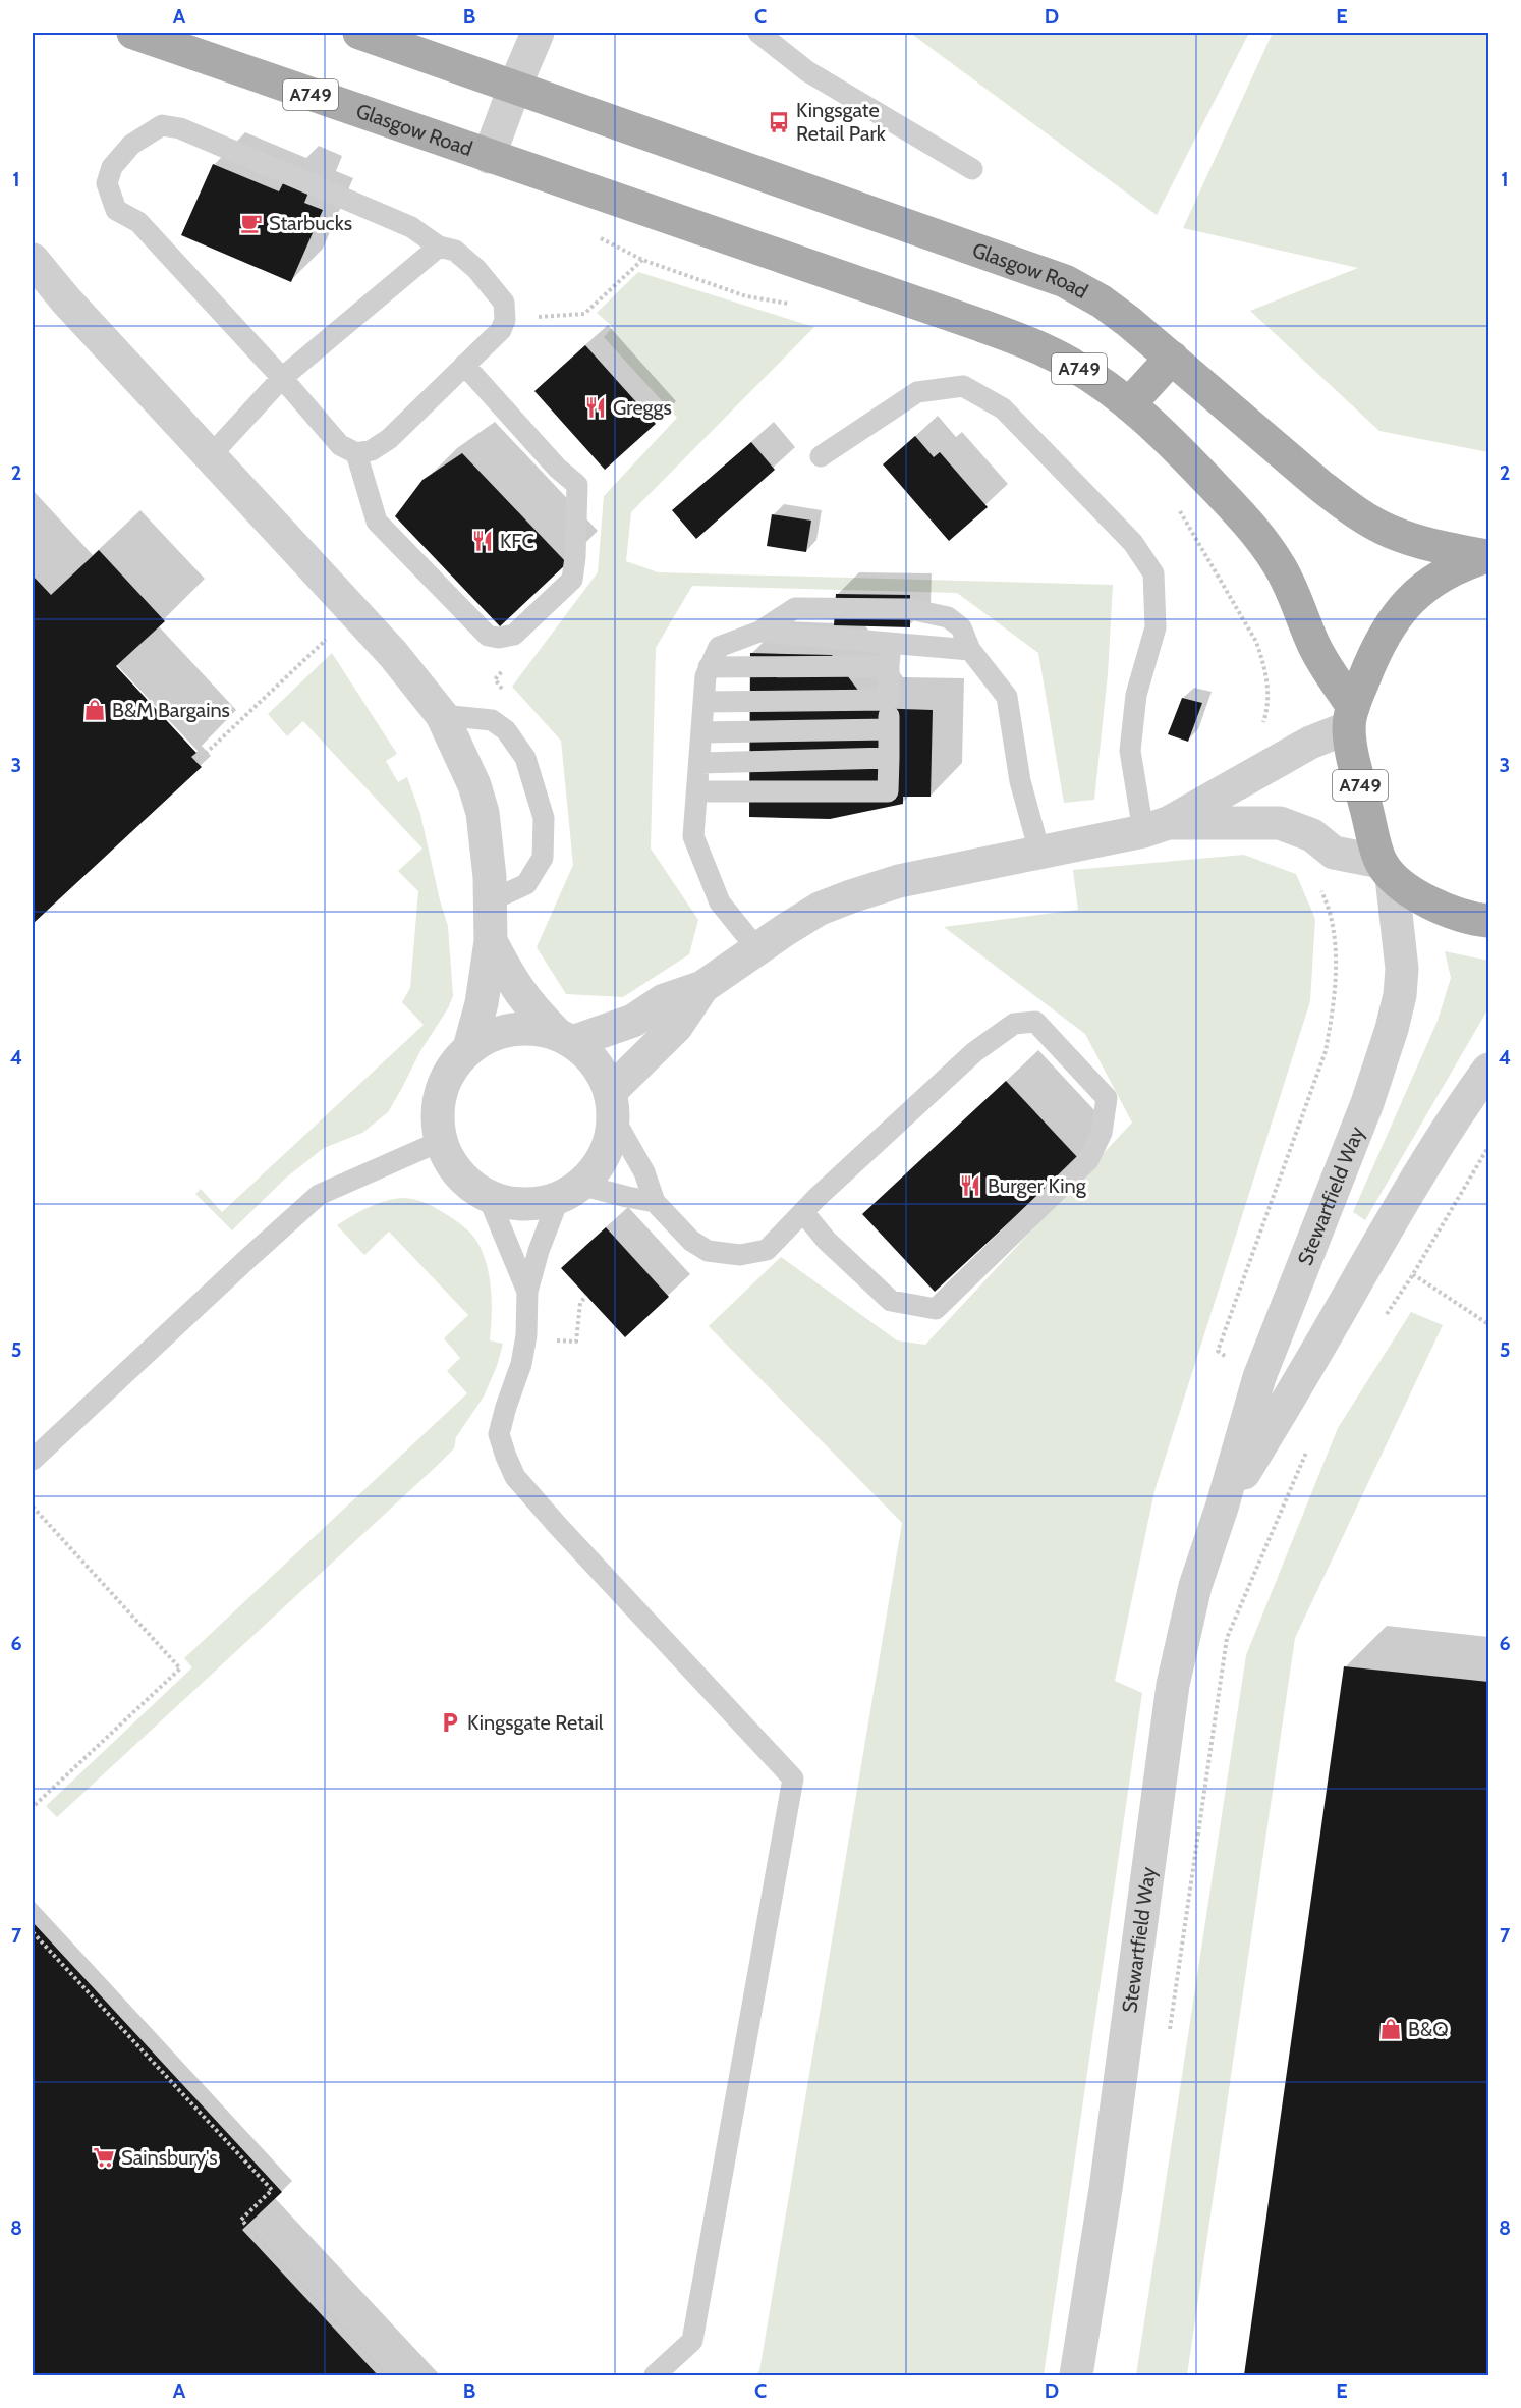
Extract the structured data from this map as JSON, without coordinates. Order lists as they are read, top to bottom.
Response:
{
  "streets": {
    "main road": ["A749", "Glasgow Road"],
    "street": ["Stewartfield Way"]
  },
  "crossings": [
    ["A749", "Glasgow Road"],
    ["A749", "Stewartfield Way"]
  ],
  "places": {
    "bus stop": ["Kingsgate Retail Park"],
    "cafe": ["Starbucks"],
    "restaurant": ["Greggs", "KFC", "Burger King"],
    "shop": ["B&M Bargains", "B&Q"],
    "parking": ["Kingsgate Retail"],
    "supermarket": ["Sainsbury's"]
  },
  "grid": {
    "columns": [
      "A",
      "B",
      "C",
      "D",
      "E"
    ],
    "rows": [
      "1",
      "2",
      "3",
      "4",
      "5",
      "6",
      "7",
      "8"
    ]
  }
}
